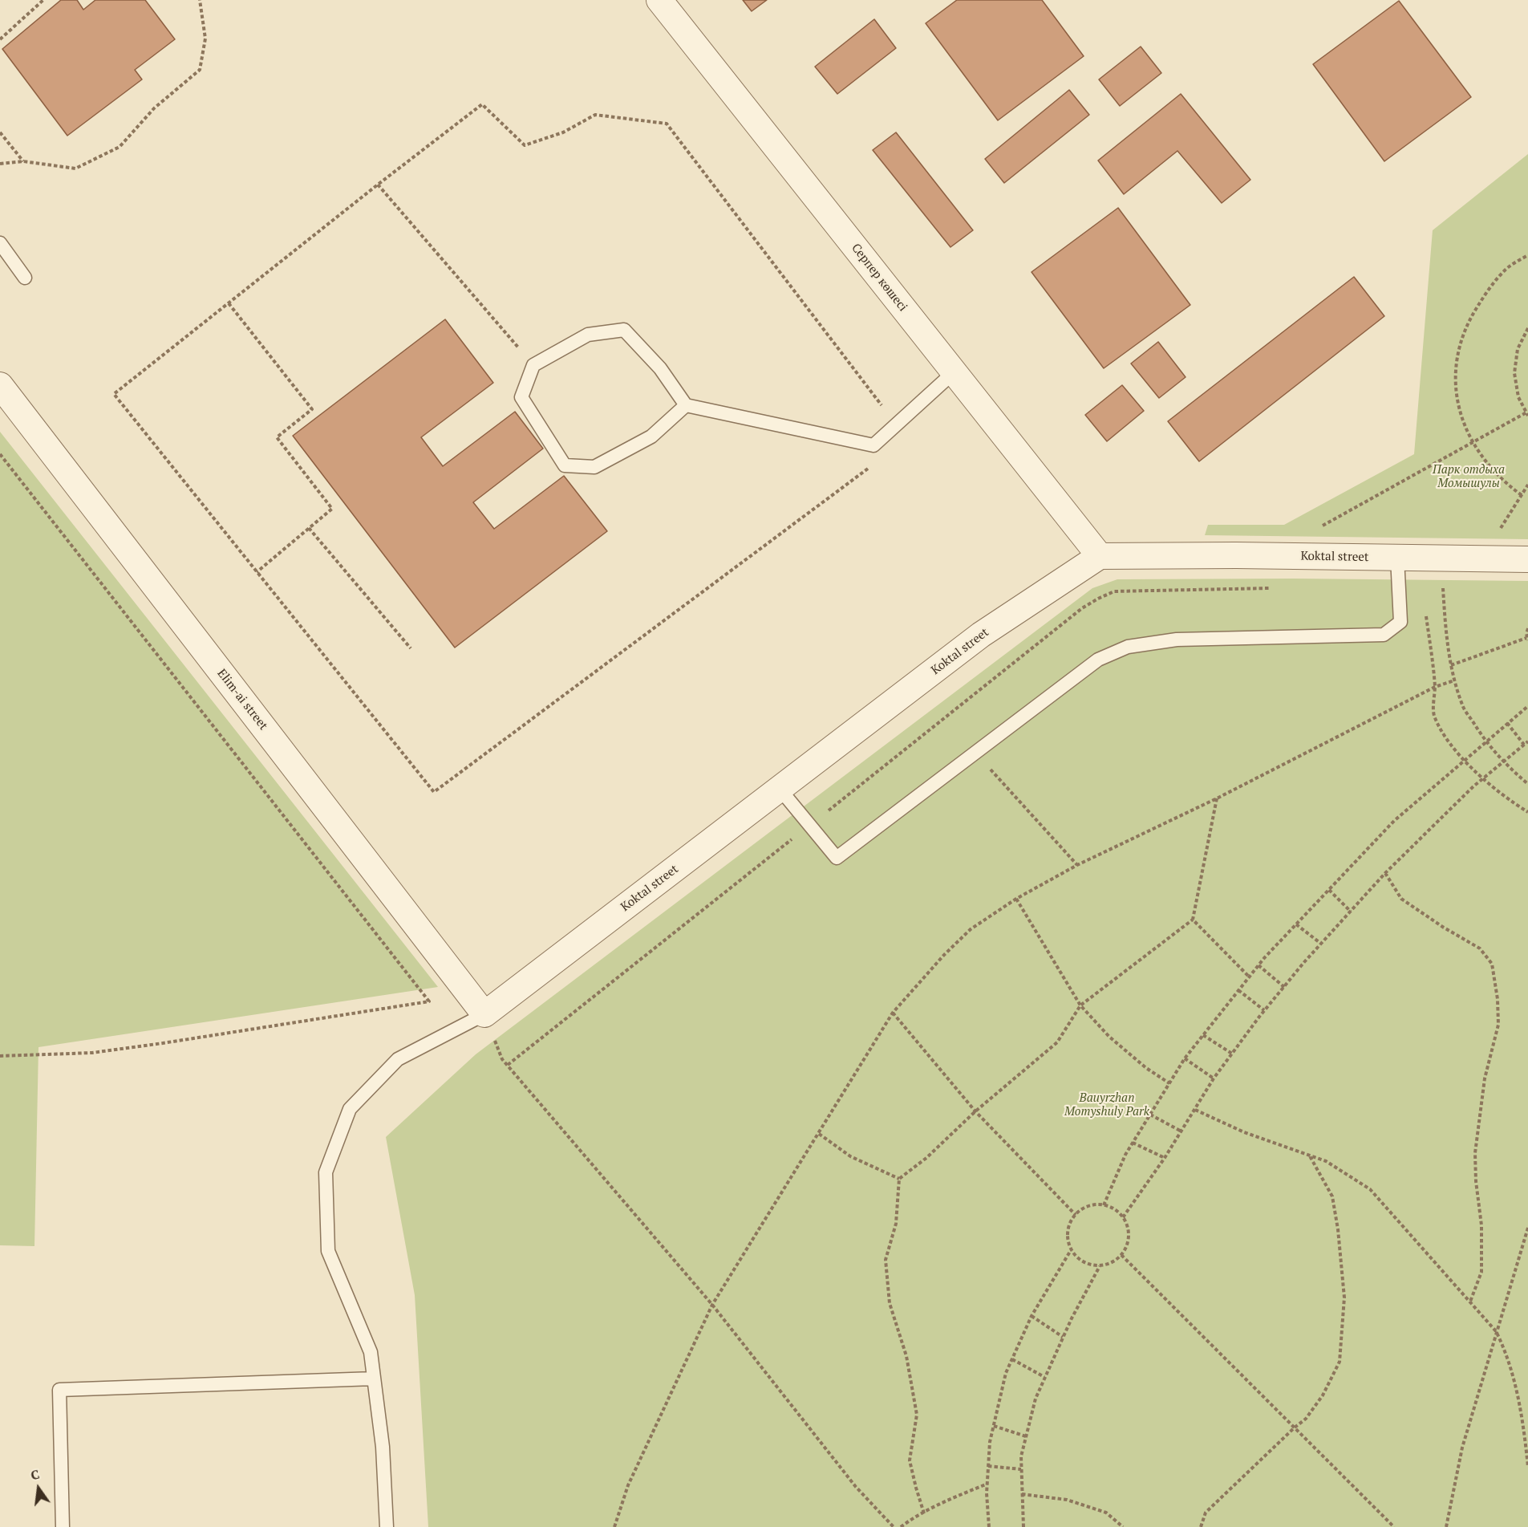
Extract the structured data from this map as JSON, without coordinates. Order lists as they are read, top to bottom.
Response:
{
  "streets": {
    "street": ["Серпер көшесі", "Koktal street", "Elim-ai street"]
  },
  "crossings": [
    ["Серпер көшесі", "Koktal street"],
    ["Koktal street", "Elim-ai street"]
  ],
  "parks": ["Парк отдыха Момышулы", "Bauyrzhan Momyshuly Park"],
  "north": "top"
}
